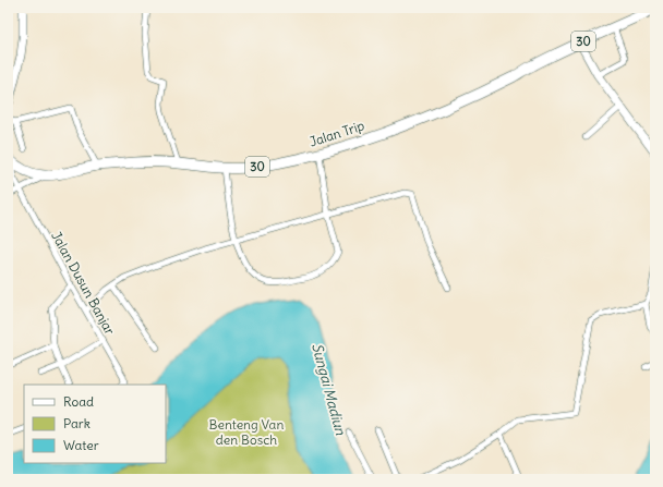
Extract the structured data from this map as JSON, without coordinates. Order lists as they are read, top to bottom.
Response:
{
  "streets": {
    "highway": ["30", "Jalan Trip"],
    "street": ["Jalan Dusun Banjar"]
  },
  "crossings": [
    ["Jalan Trip", "Jalan Dusun Banjar"]
  ],
  "water": ["Sungai Madiun"],
  "parks": ["Benteng Van den Bosch"],
  "legend": ["Road", "Park", "Water"]
}
